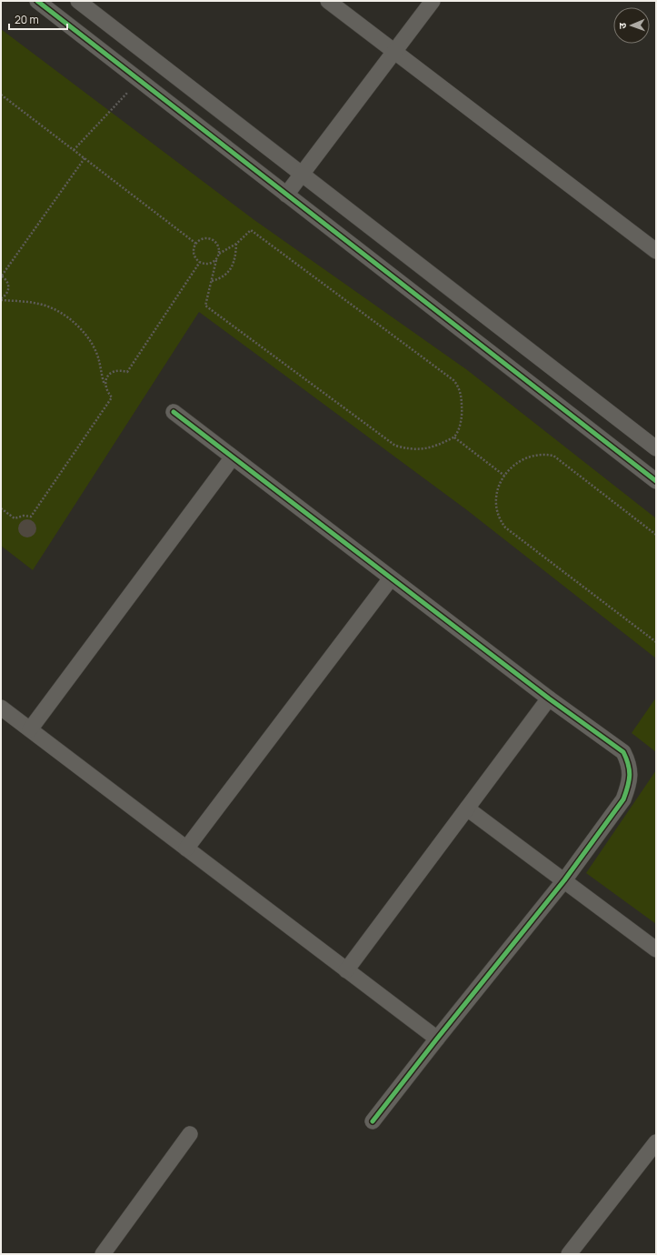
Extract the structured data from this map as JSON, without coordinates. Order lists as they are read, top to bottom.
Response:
{
  "scale_bar": "20 m",
  "north": "left"
}
